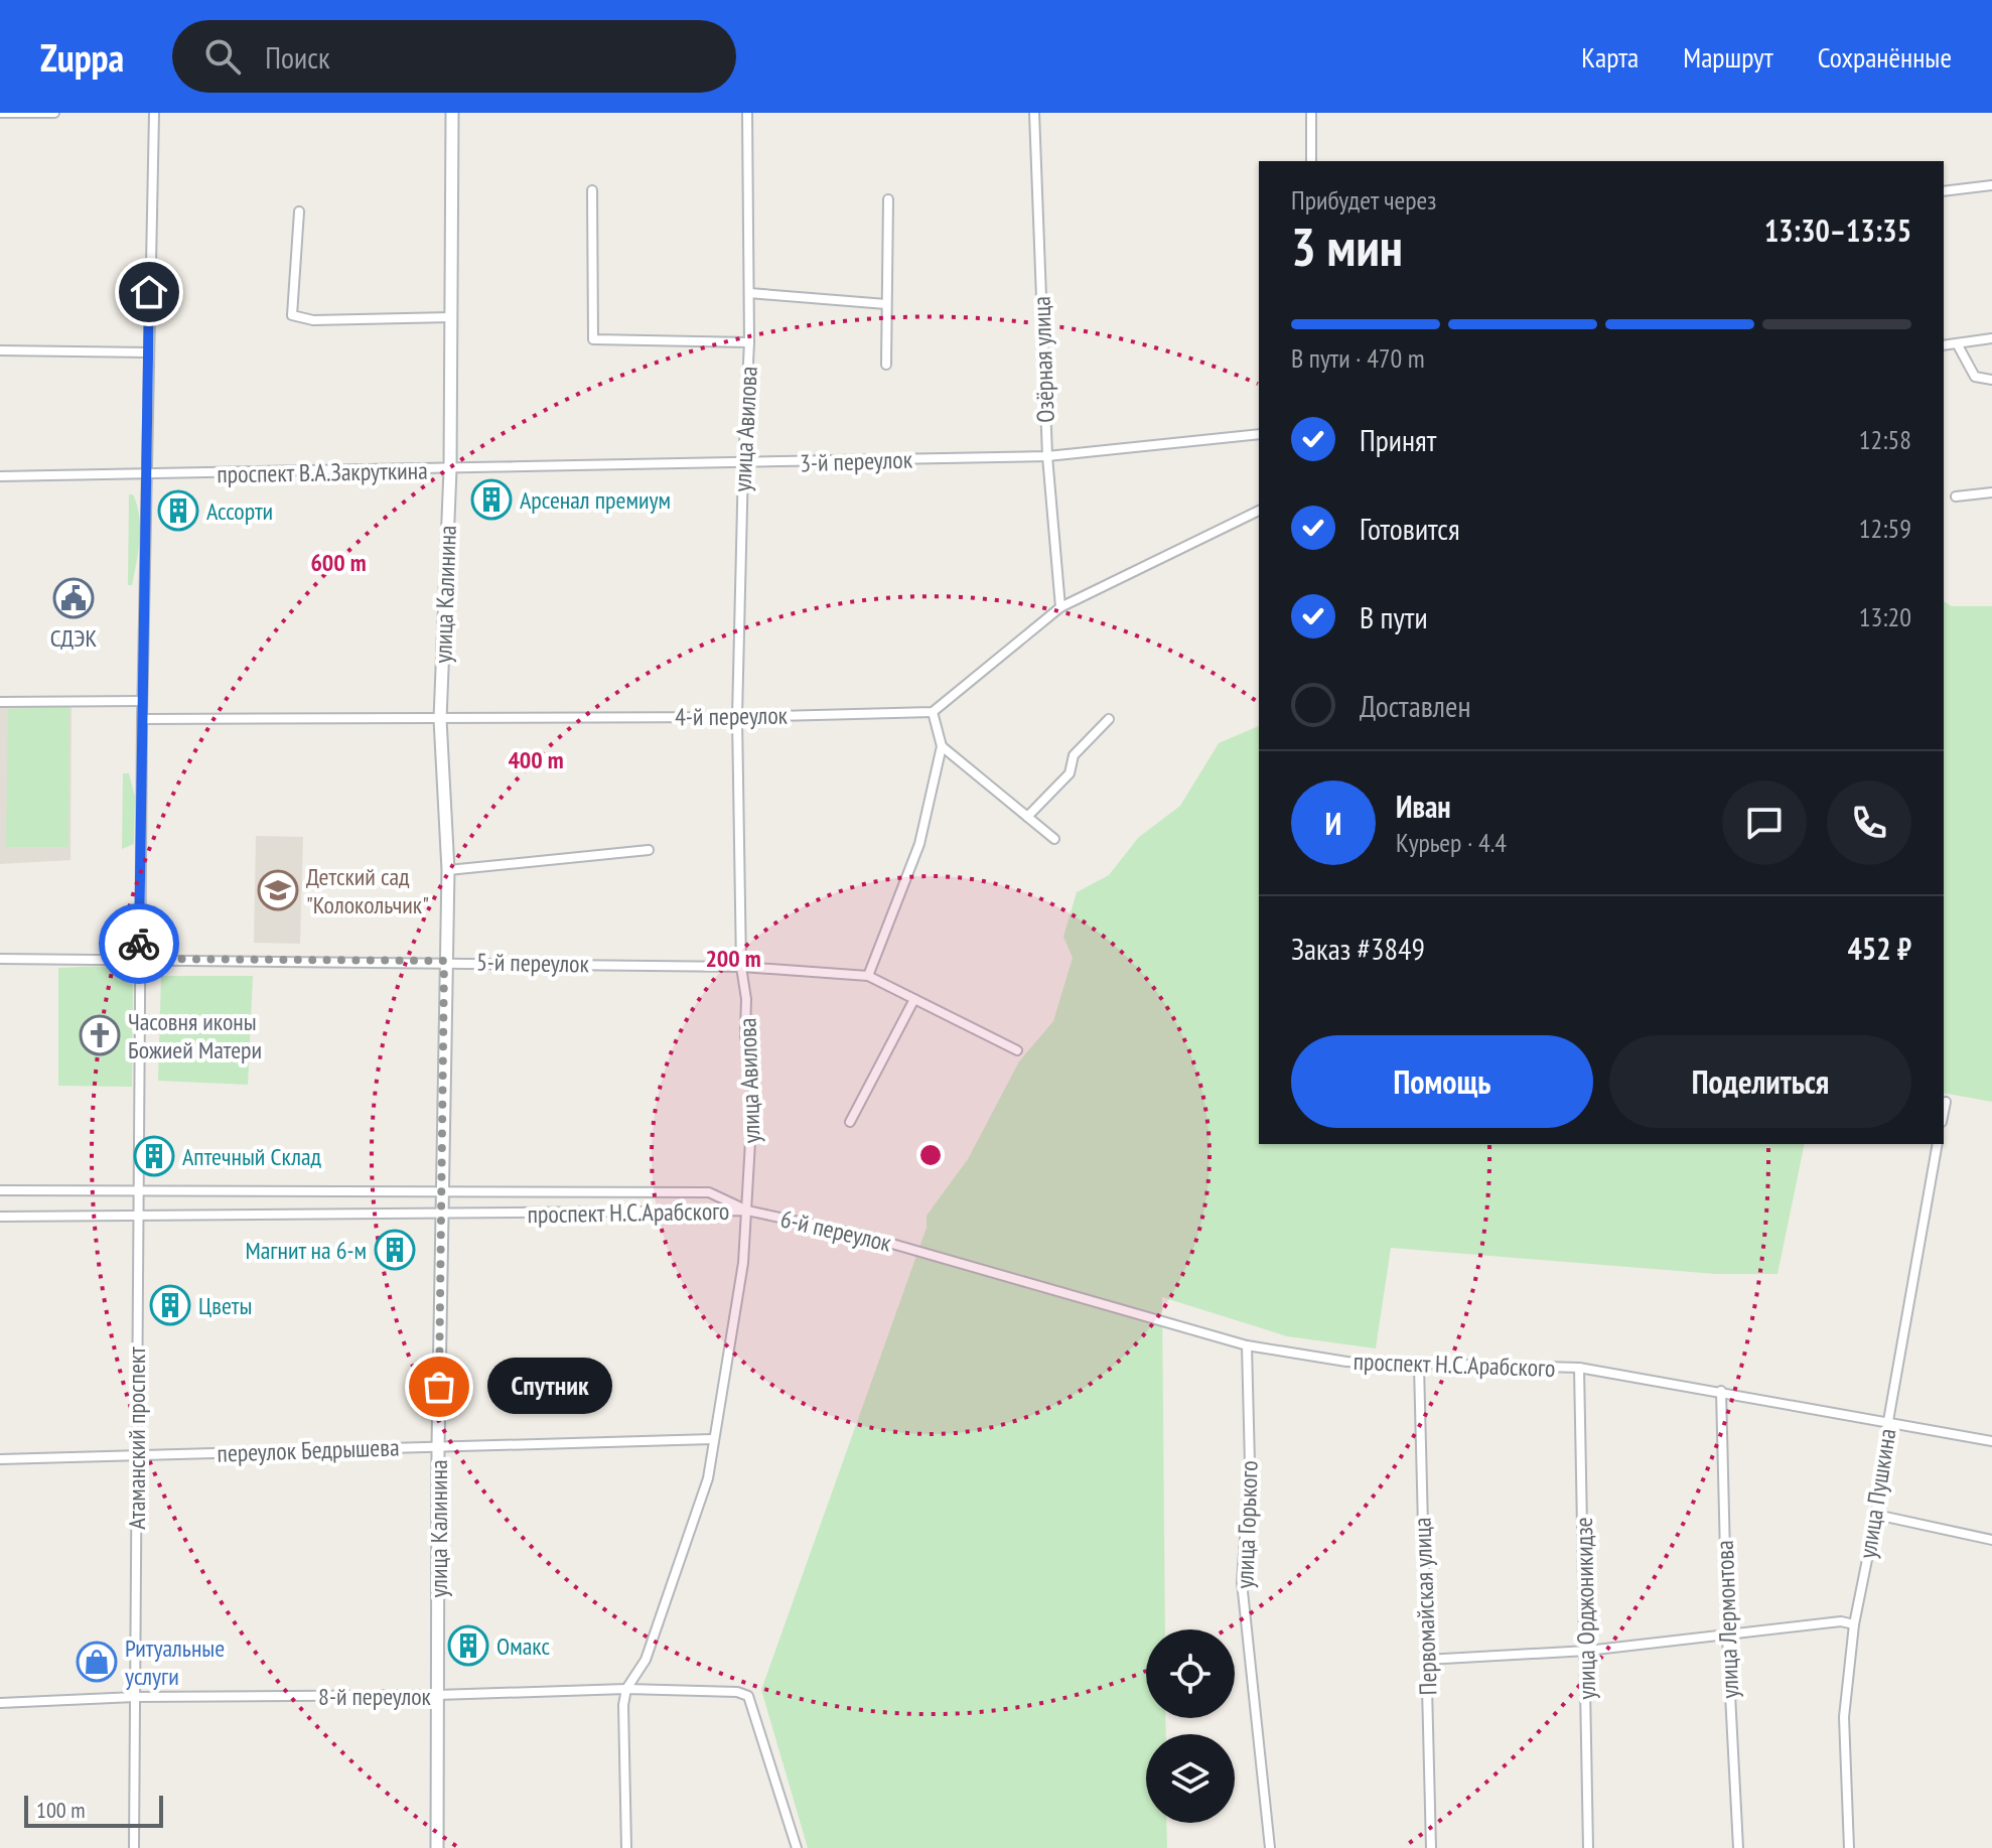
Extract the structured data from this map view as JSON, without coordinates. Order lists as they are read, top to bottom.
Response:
{
  "streets": {
    "main road": ["улица Калинина"],
    "street": [
      "Озёрная улица",
      "улица Авилова",
      "3-й переулок",
      "проспект В.А.Закруткина",
      "4-й переулок",
      "5-й переулок",
      "проспект Н.С.Арабского",
      "6-й переулок",
      "Атаманский проспект",
      "переулок Бедрышева",
      "улица Пушкина",
      "улица Горького",
      "Первомайская улица",
      "улица Орджоникидзе",
      "улица Лермонтова",
      "8-й переулок"
    ]
  },
  "crossings": [
    ["Озёрная улица", "3-й переулок"],
    ["улица Авилова", "3-й переулок"],
    ["улица Авилова", "4-й переулок"],
    ["улица Авилова", "5-й переулок"],
    ["улица Авилова", "проспект Н.С.Арабского"],
    ["улица Авилова", "6-й переулок"],
    ["улица Авилова", "переулок Бедрышева"],
    ["улица Авилова", "8-й переулок"],
    ["3-й переулок", "проспект В.А.Закруткина"],
    ["3-й переулок", "улица Калинина"],
    ["проспект В.А.Закруткина", "улица Калинина"],
    ["проспект В.А.Закруткина", "Атаманский проспект"],
    ["улица Калинина", "4-й переулок"],
    ["улица Калинина", "5-й переулок"],
    ["улица Калинина", "проспект Н.С.Арабского"],
    ["улица Калинина", "переулок Бедрышева"],
    ["улица Калинина", "8-й переулок"],
    ["4-й переулок", "Атаманский проспект"],
    ["5-й переулок", "Атаманский проспект"],
    ["проспект Н.С.Арабского", "6-й переулок"],
    ["проспект Н.С.Арабского", "Атаманский проспект"],
    ["проспект Н.С.Арабского", "улица Пушкина"],
    ["проспект Н.С.Арабского", "улица Горького"],
    ["проспект Н.С.Арабского", "Первомайская улица"],
    ["проспект Н.С.Арабского", "улица Орджоникидзе"],
    ["проспект Н.С.Арабского", "улица Лермонтова"],
    ["Атаманский проспект", "переулок Бедрышева"],
    ["Атаманский проспект", "8-й переулок"]
  ],
  "places": {
    "building": [
      "Арсенал премиум",
      "Ассорти",
      "Аптечный Склад",
      "Магнит на 6-м",
      "Цветы",
      "Омакс"
    ],
    "public building": ["СДЭК"],
    "school or university": ["Детский сад \"Колокольчик\""],
    "church": ["Часовня иконы Божией Матери"],
    "other": ["Спутник"],
    "shop": ["Ритуальные услуги"]
  },
  "scale_bar": "100 m",
  "page": {
    "header": "Zuppa",
    "search": "Поиск",
    "nav": ["Карта", "Маршрут", "Сохранённые"],
    "heading": ["3 мин", "Прибудет через", "13:30–13:35"],
    "panel": [
      "Иван",
      "Курьер · 4.4",
      "Заказ #3849",
      "452 ₽"
    ],
    "bar": "В пути · 470 m",
    "list": [
      ["Принят", "12:58"],
      ["Готовится", "12:59"],
      ["В пути", "13:20"],
      "Доставлен"
    ],
    "round": "И",
    "buttons": ["Помощь", "Поделиться"],
    "bubble": "Спутник",
    "scale": "100 m"
  },
  "rings": ["600 m", "400 m", "200 m"]
}
